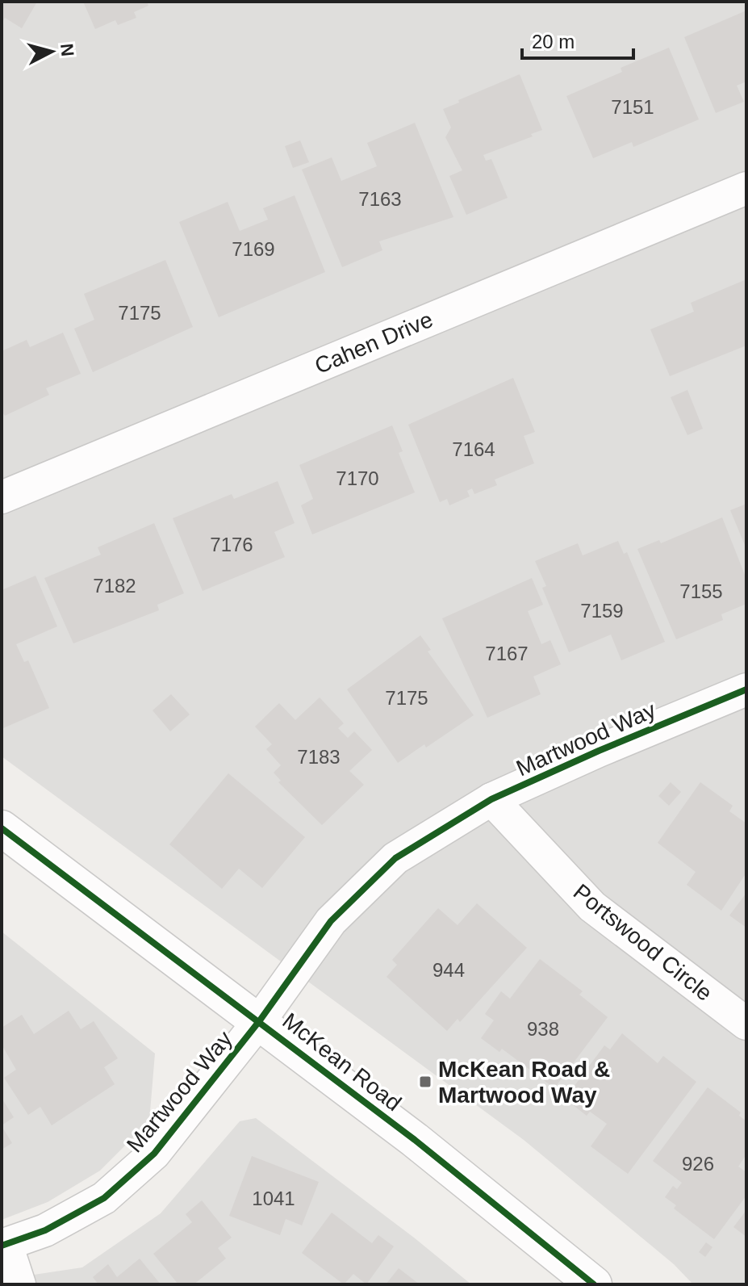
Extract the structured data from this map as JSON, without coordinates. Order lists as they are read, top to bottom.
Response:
{
  "streets": {
    "street": [
      "Cahen Drive",
      "Martwood Way",
      "Portswood Circle",
      "McKean Road"
    ]
  },
  "crossings": [
    ["Martwood Way", "Portswood Circle"],
    ["Martwood Way", "McKean Road"]
  ],
  "places": {
    "transit": ["McKean Road & Martwood Way"]
  },
  "house_numbers": [
    "7151",
    "7163",
    "7169",
    "7175",
    "7164",
    "7170",
    "7176",
    "7182",
    "7155",
    "7159",
    "7167",
    "7175",
    "7183",
    "944",
    "938",
    "926",
    "1041"
  ],
  "scale_bar": "20 m",
  "north": "right"
}
